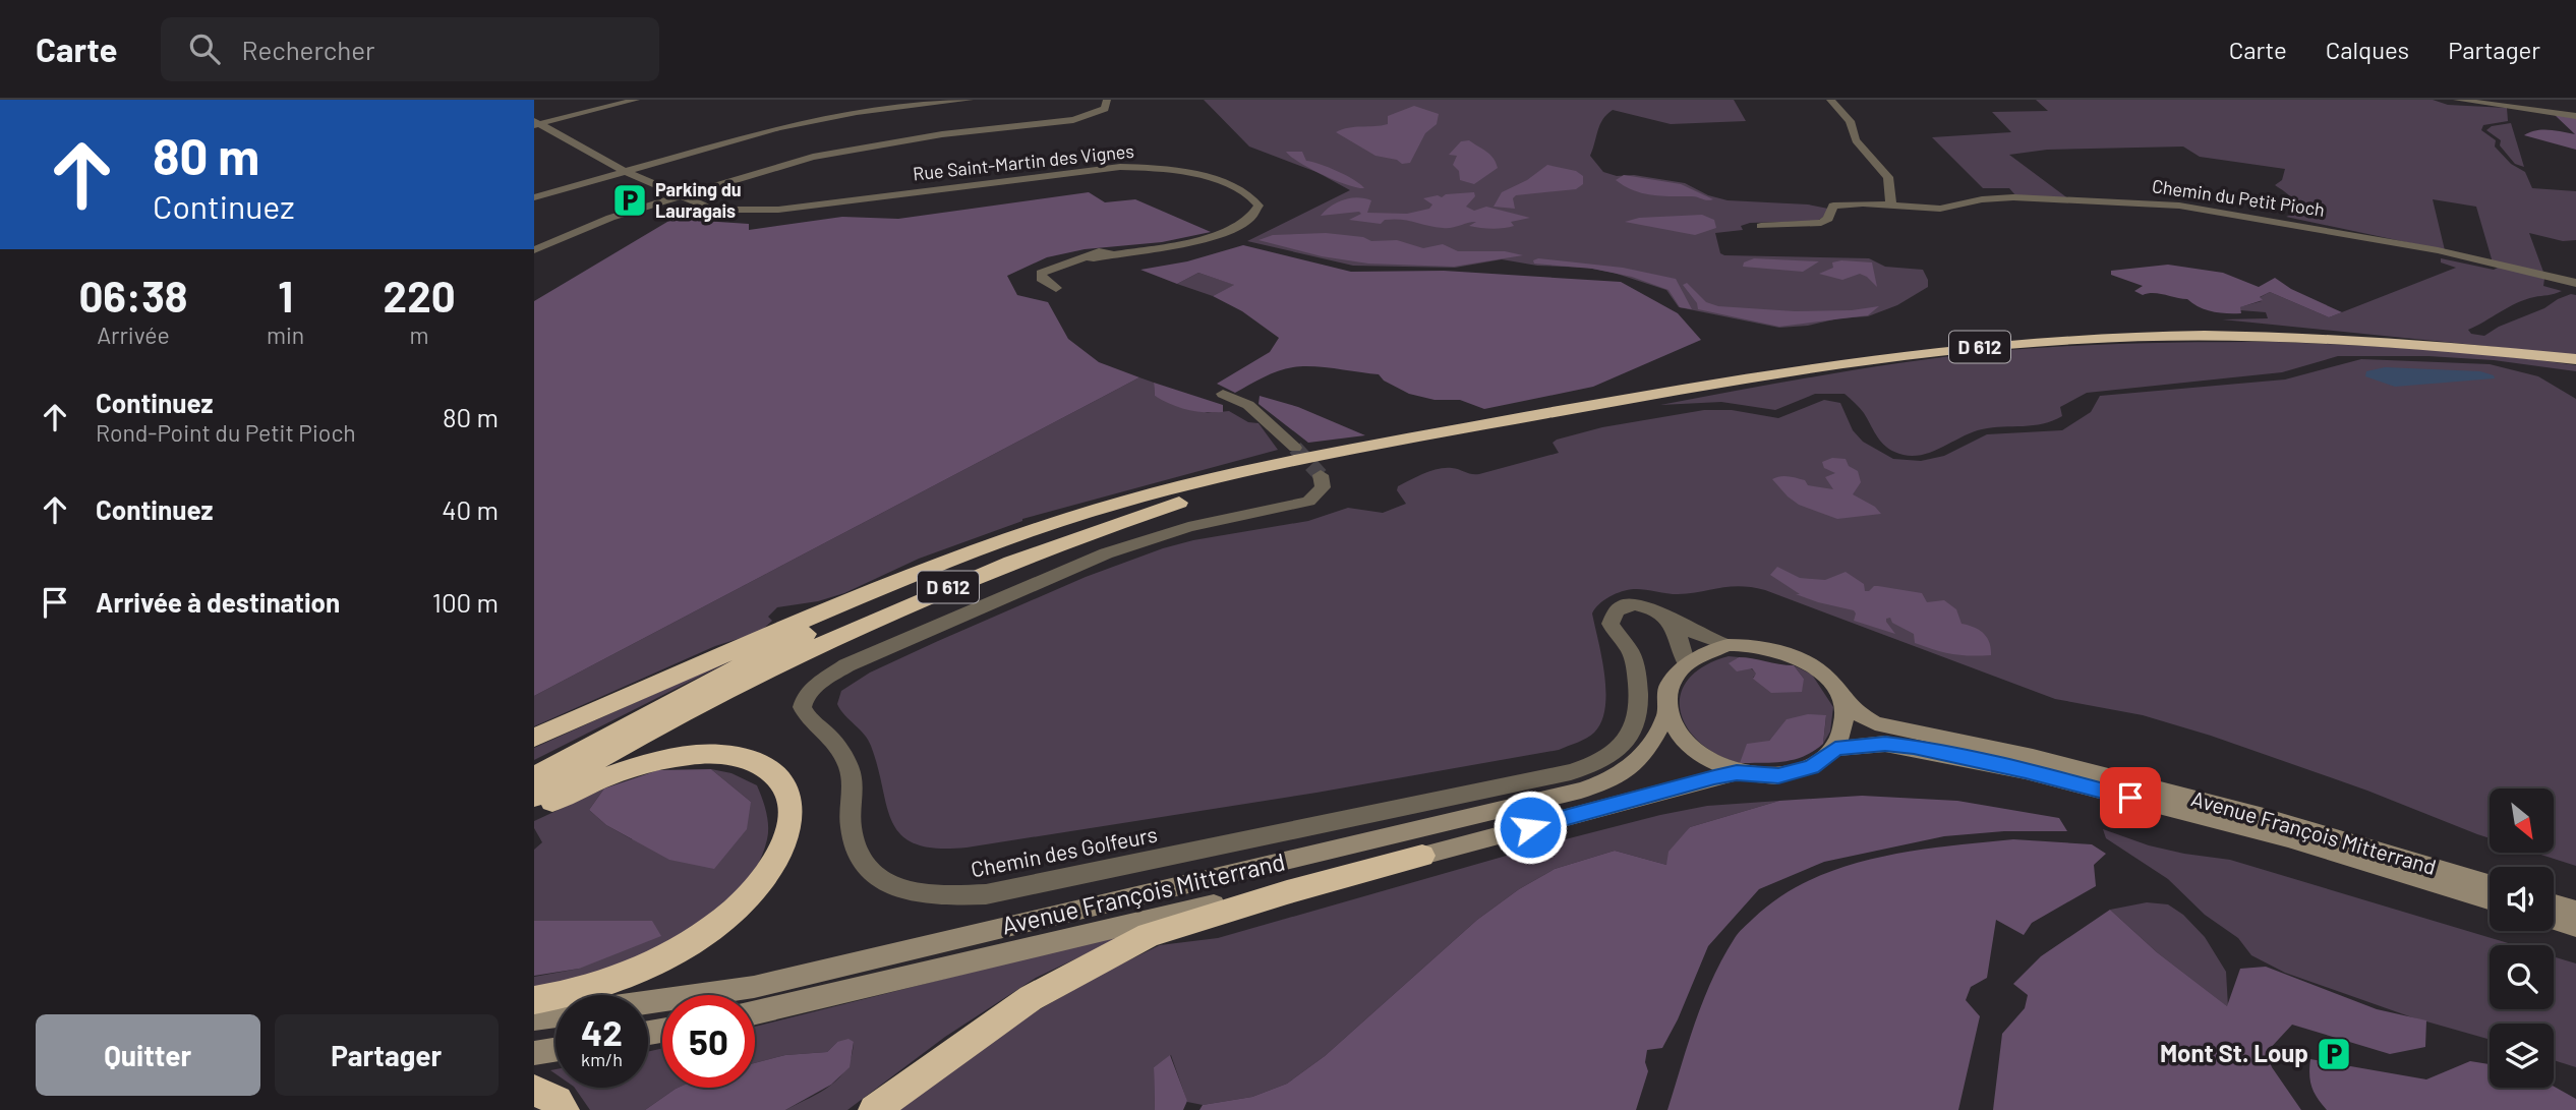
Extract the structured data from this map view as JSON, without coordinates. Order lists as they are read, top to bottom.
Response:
{
  "streets": {
    "highway": ["D 612"],
    "main road": ["Avenue François Mitterrand"],
    "street": ["Rue Saint-Martin des Vignes", "Chemin du Petit Pioch", "Chemin des Golfeurs"]
  },
  "crossings": [
    ["Avenue François Mitterrand", "Chemin des Golfeurs"]
  ],
  "places": {
    "parking": ["Parking du Lauragais", "Mont St. Loup"]
  },
  "north": "bottom right",
  "page": {
    "header": "Carte",
    "search": "Rechercher",
    "nav": ["Carte", "Calques", "Partager"],
    "turn": ["80 m", "Continuez"],
    "eta": [
      "06:38",
      "Arrivée",
      "1",
      "min",
      "220",
      "m"
    ],
    "list": [
      {
        "name": "Continuez",
        "note": "Rond-Point du Petit Pioch",
        "value": "80 m"
      },
      {
        "name": "Continuez",
        "value": "40 m"
      },
      {
        "name": "Arrivée à destination",
        "value": "100 m"
      }
    ],
    "speed": "42 km/h",
    "limit": "50",
    "buttons": ["Quitter", "Partager"]
  }
}
